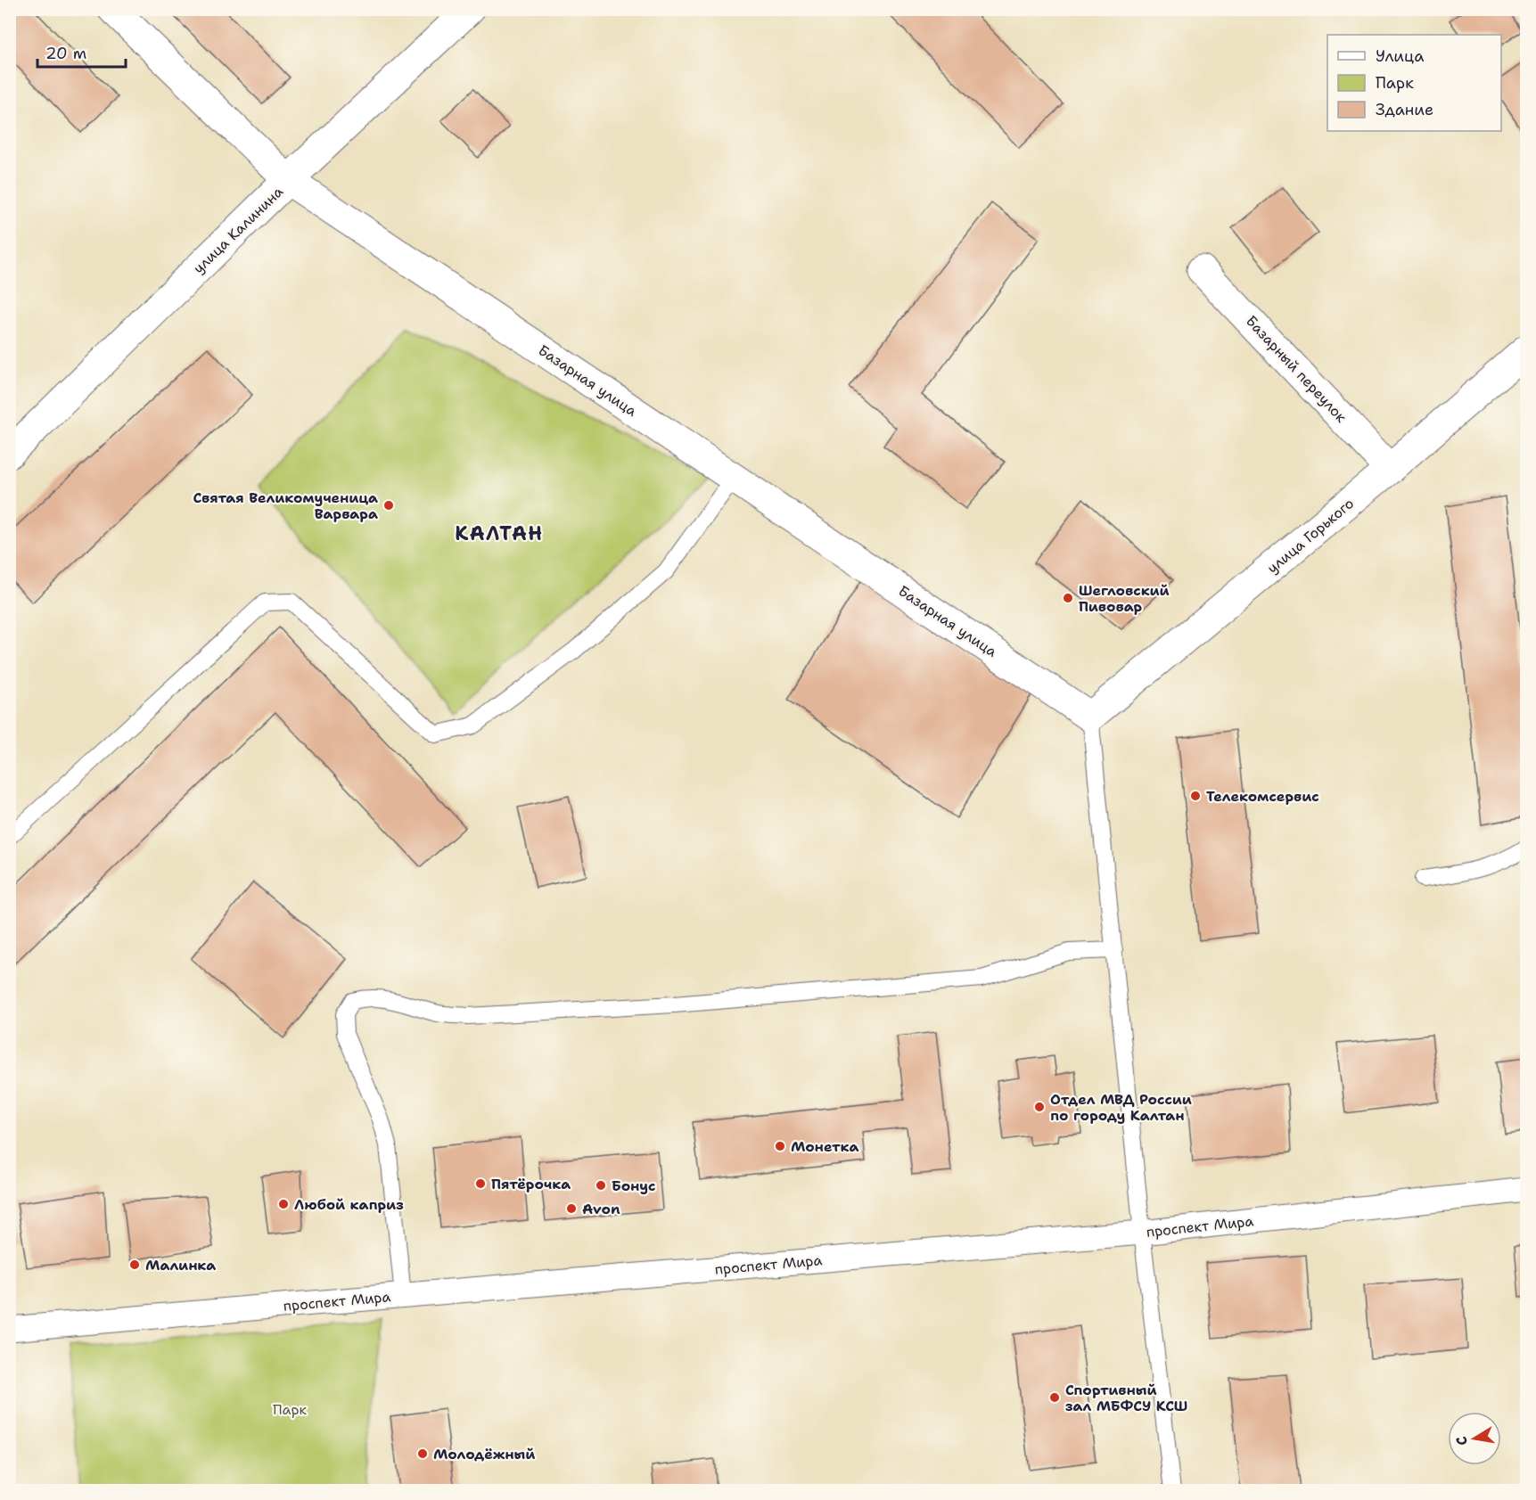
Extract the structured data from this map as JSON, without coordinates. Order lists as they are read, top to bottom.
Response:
{
  "streets": {
    "street": [
      "улица Калинина",
      "Базарный переулок",
      "Базарная улица",
      "улица Горького",
      "проспект Мира"
    ]
  },
  "crossings": [
    ["улица Калинина", "Базарная улица"],
    ["Базарный переулок", "улица Горького"],
    ["Базарная улица", "улица Горького"]
  ],
  "districts": ["КАЛТАН"],
  "parks": ["Парк"],
  "places": [
    "Святая Великомученица Варвара",
    "Шегловский Пивовар",
    "Телекомсервис",
    "Отдел МВД России по городу Калтан",
    "Монетка",
    "Пятёрочка",
    "Бонус",
    "Любой каприз",
    "Avon",
    "Малинка",
    "Спортивный зал МБФСУ КСШ",
    "Молодёжный"
  ],
  "legend": ["Улица", "Парк", "Здание"],
  "scale_bar": "20 m",
  "north": "left"
}
